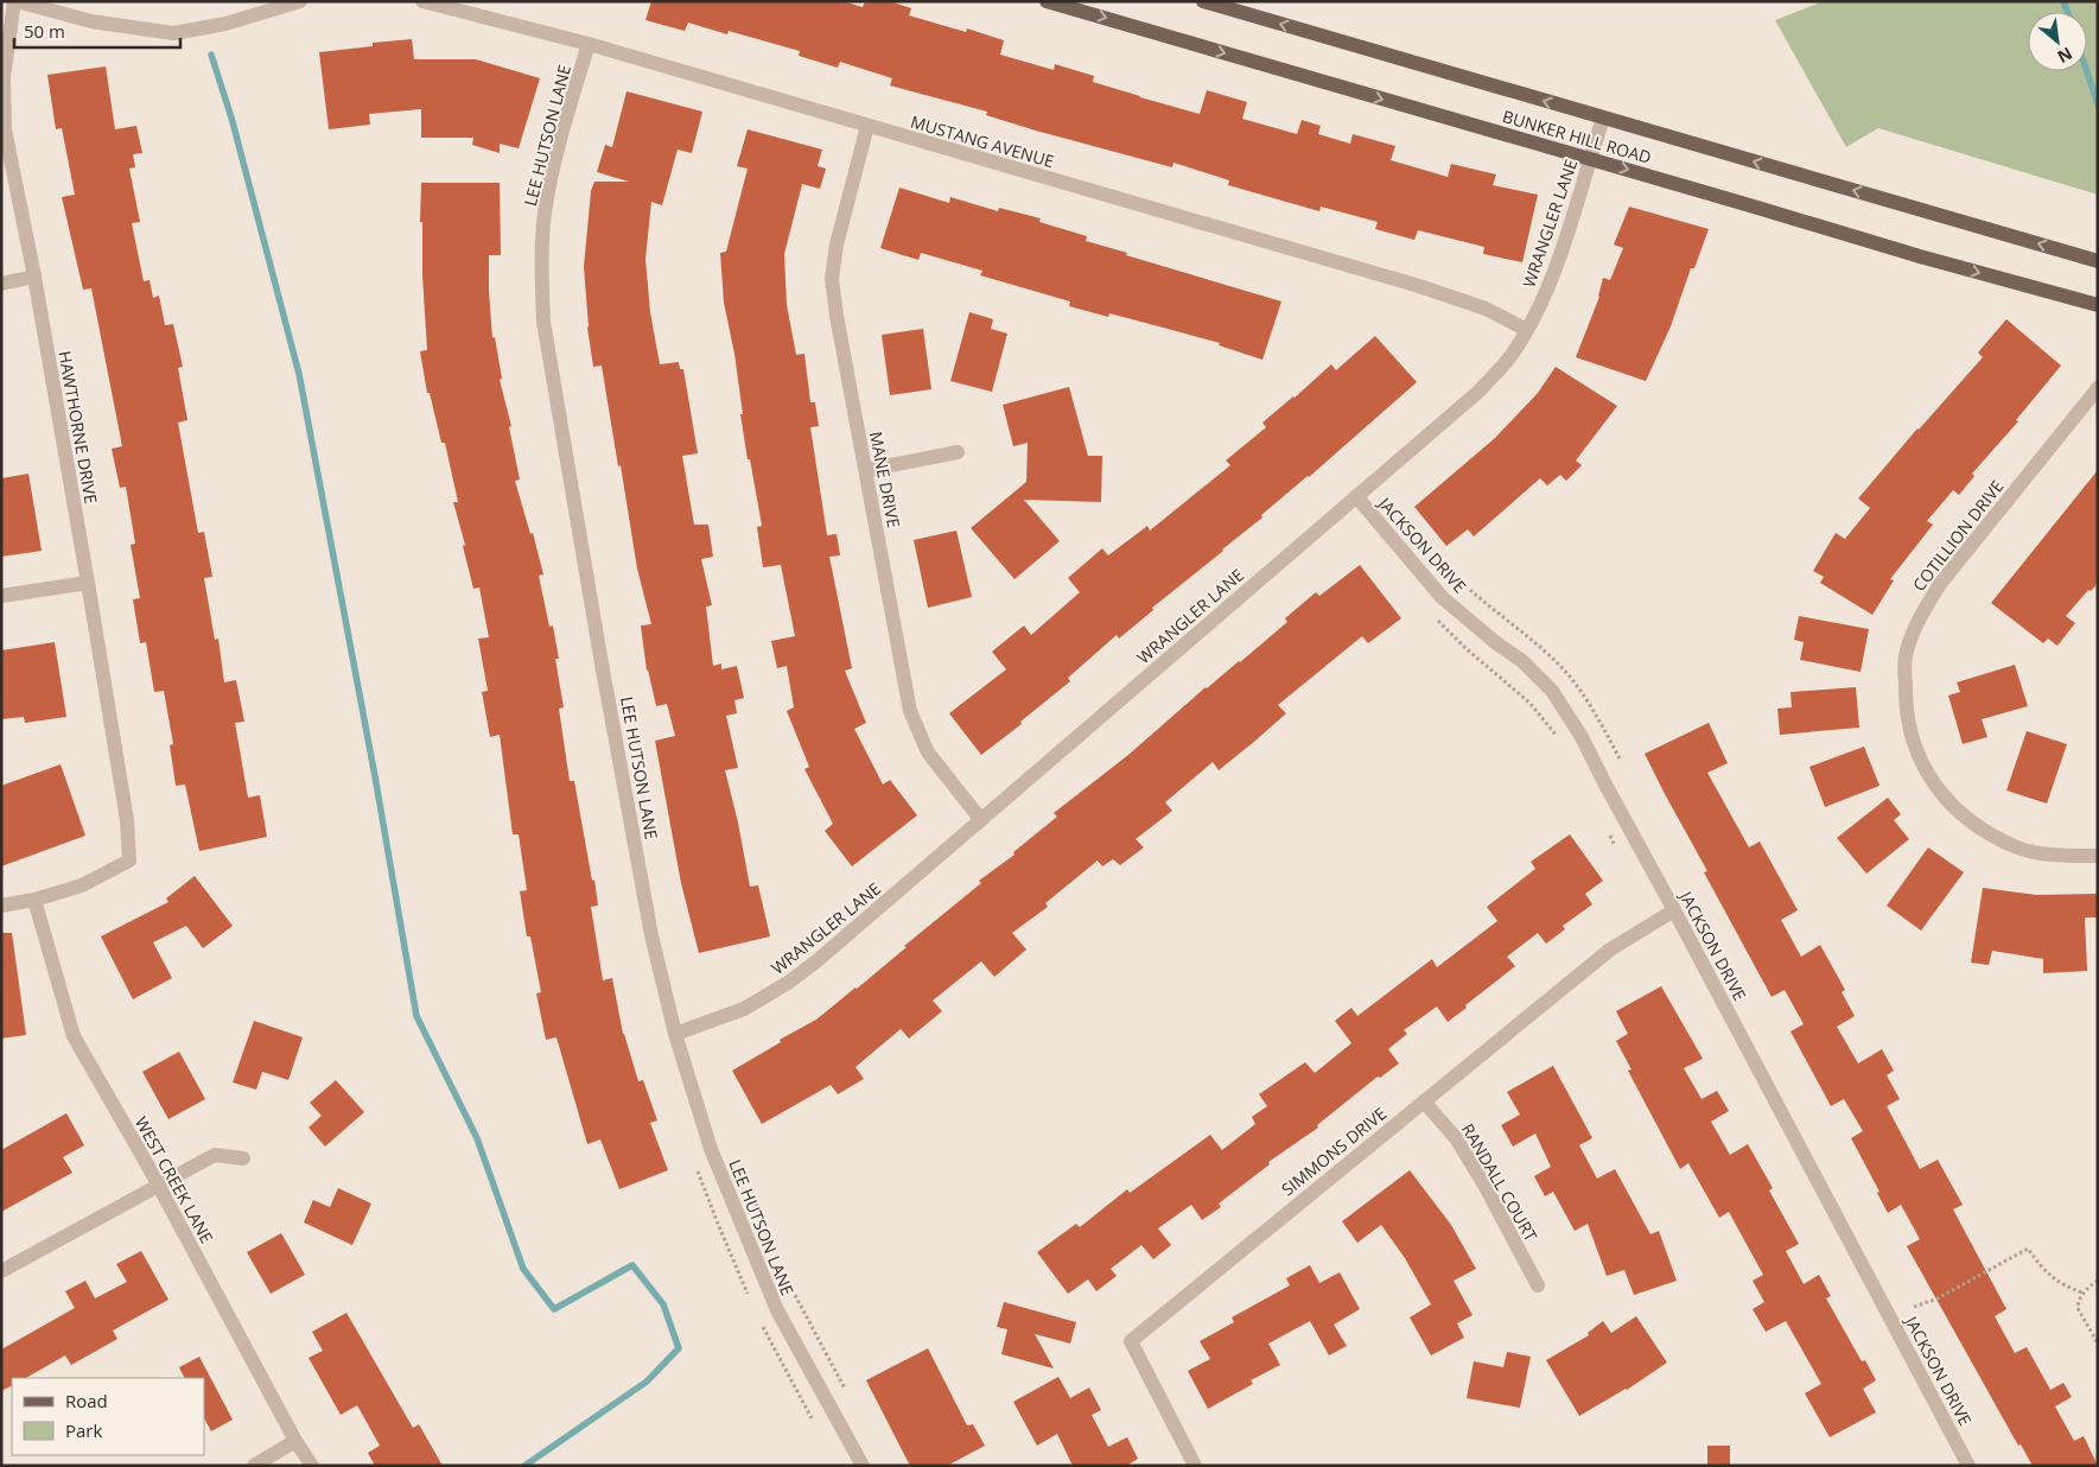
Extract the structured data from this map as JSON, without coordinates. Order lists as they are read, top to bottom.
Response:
{
  "streets": {
    "main road": ["BUNKER HILL ROAD"],
    "street": [
      "LEE HUTSON LANE",
      "MUSTANG AVENUE",
      "WRANGLER LANE",
      "HAWTHORNE DRIVE",
      "MANE DRIVE",
      "COTILLION DRIVE",
      "JACKSON DRIVE",
      "SIMMONS DRIVE",
      "WEST CREEK LANE",
      "RANDALL COURT"
    ]
  },
  "crossings": [
    ["LEE HUTSON LANE", "MUSTANG AVENUE"],
    ["LEE HUTSON LANE", "WRANGLER LANE"],
    ["BUNKER HILL ROAD", "WRANGLER LANE"],
    ["MUSTANG AVENUE", "WRANGLER LANE"],
    ["MUSTANG AVENUE", "MANE DRIVE"],
    ["WRANGLER LANE", "MANE DRIVE"],
    ["WRANGLER LANE", "JACKSON DRIVE"],
    ["HAWTHORNE DRIVE", "WEST CREEK LANE"],
    ["JACKSON DRIVE", "SIMMONS DRIVE"],
    ["SIMMONS DRIVE", "RANDALL COURT"]
  ],
  "legend": ["Road", "Park"],
  "scale_bar": "50 m",
  "north": "bottom right"
}
